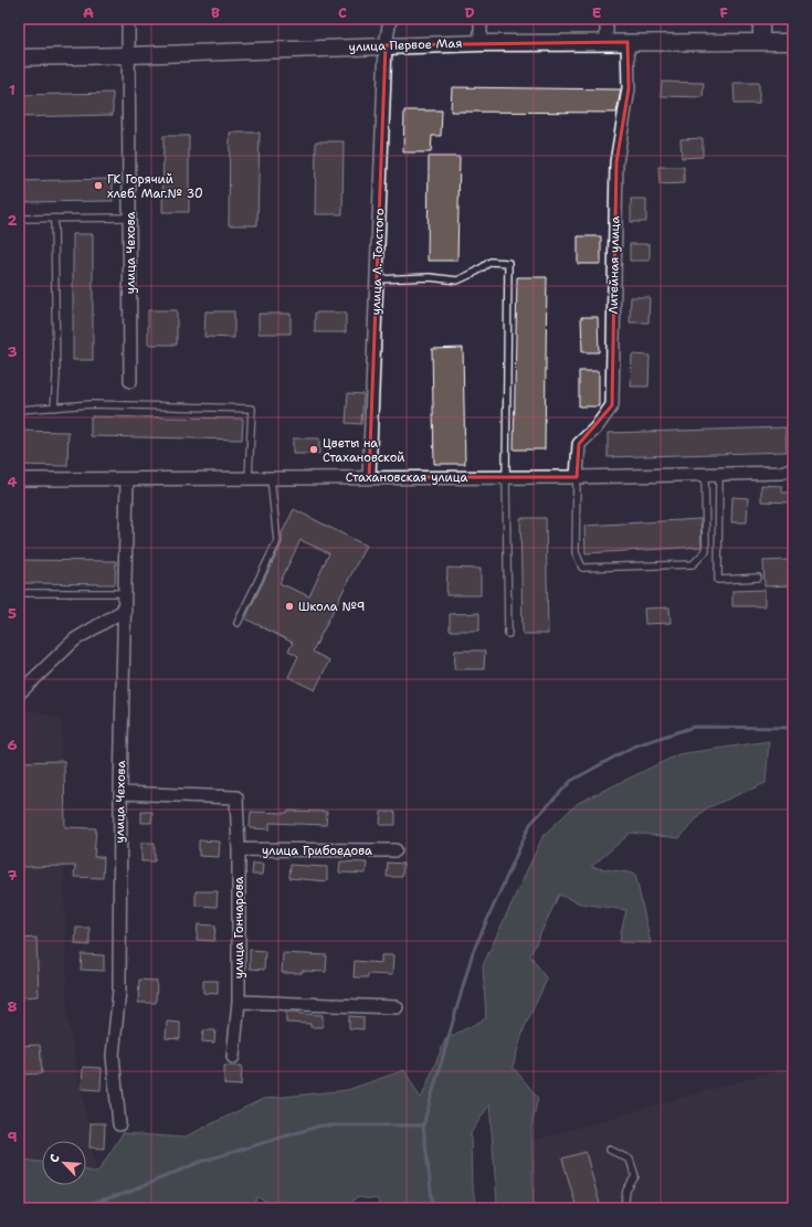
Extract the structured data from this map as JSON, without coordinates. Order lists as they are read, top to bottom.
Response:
{
  "streets": {
    "street": [
      "улица Первое Мая",
      "улица Чехова",
      "улица Л. Толстого",
      "Литейная улица",
      "Стахановская улица",
      "улица Грибоедова",
      "улица Гончарова"
    ]
  },
  "crossings": [
    ["улица Первое Мая", "улица Чехова"],
    ["улица Первое Мая", "улица Л. Толстого"],
    ["улица Первое Мая", "Литейная улица"],
    ["улица Чехова", "Стахановская улица"],
    ["улица Чехова", "улица Гончарова"],
    ["улица Л. Толстого", "Стахановская улица"],
    ["Литейная улица", "Стахановская улица"],
    ["улица Грибоедова", "улица Гончарова"]
  ],
  "places": ["ГК Горячий хлеб. Маг.№ 30", "Цветы на Стахановской", "Школа №9"],
  "north": "top left",
  "grid": {
    "columns": [
      "A",
      "B",
      "C",
      "D",
      "E",
      "F"
    ],
    "rows": [
      "1",
      "2",
      "3",
      "4",
      "5",
      "6",
      "7",
      "8",
      "9"
    ]
  }
}
